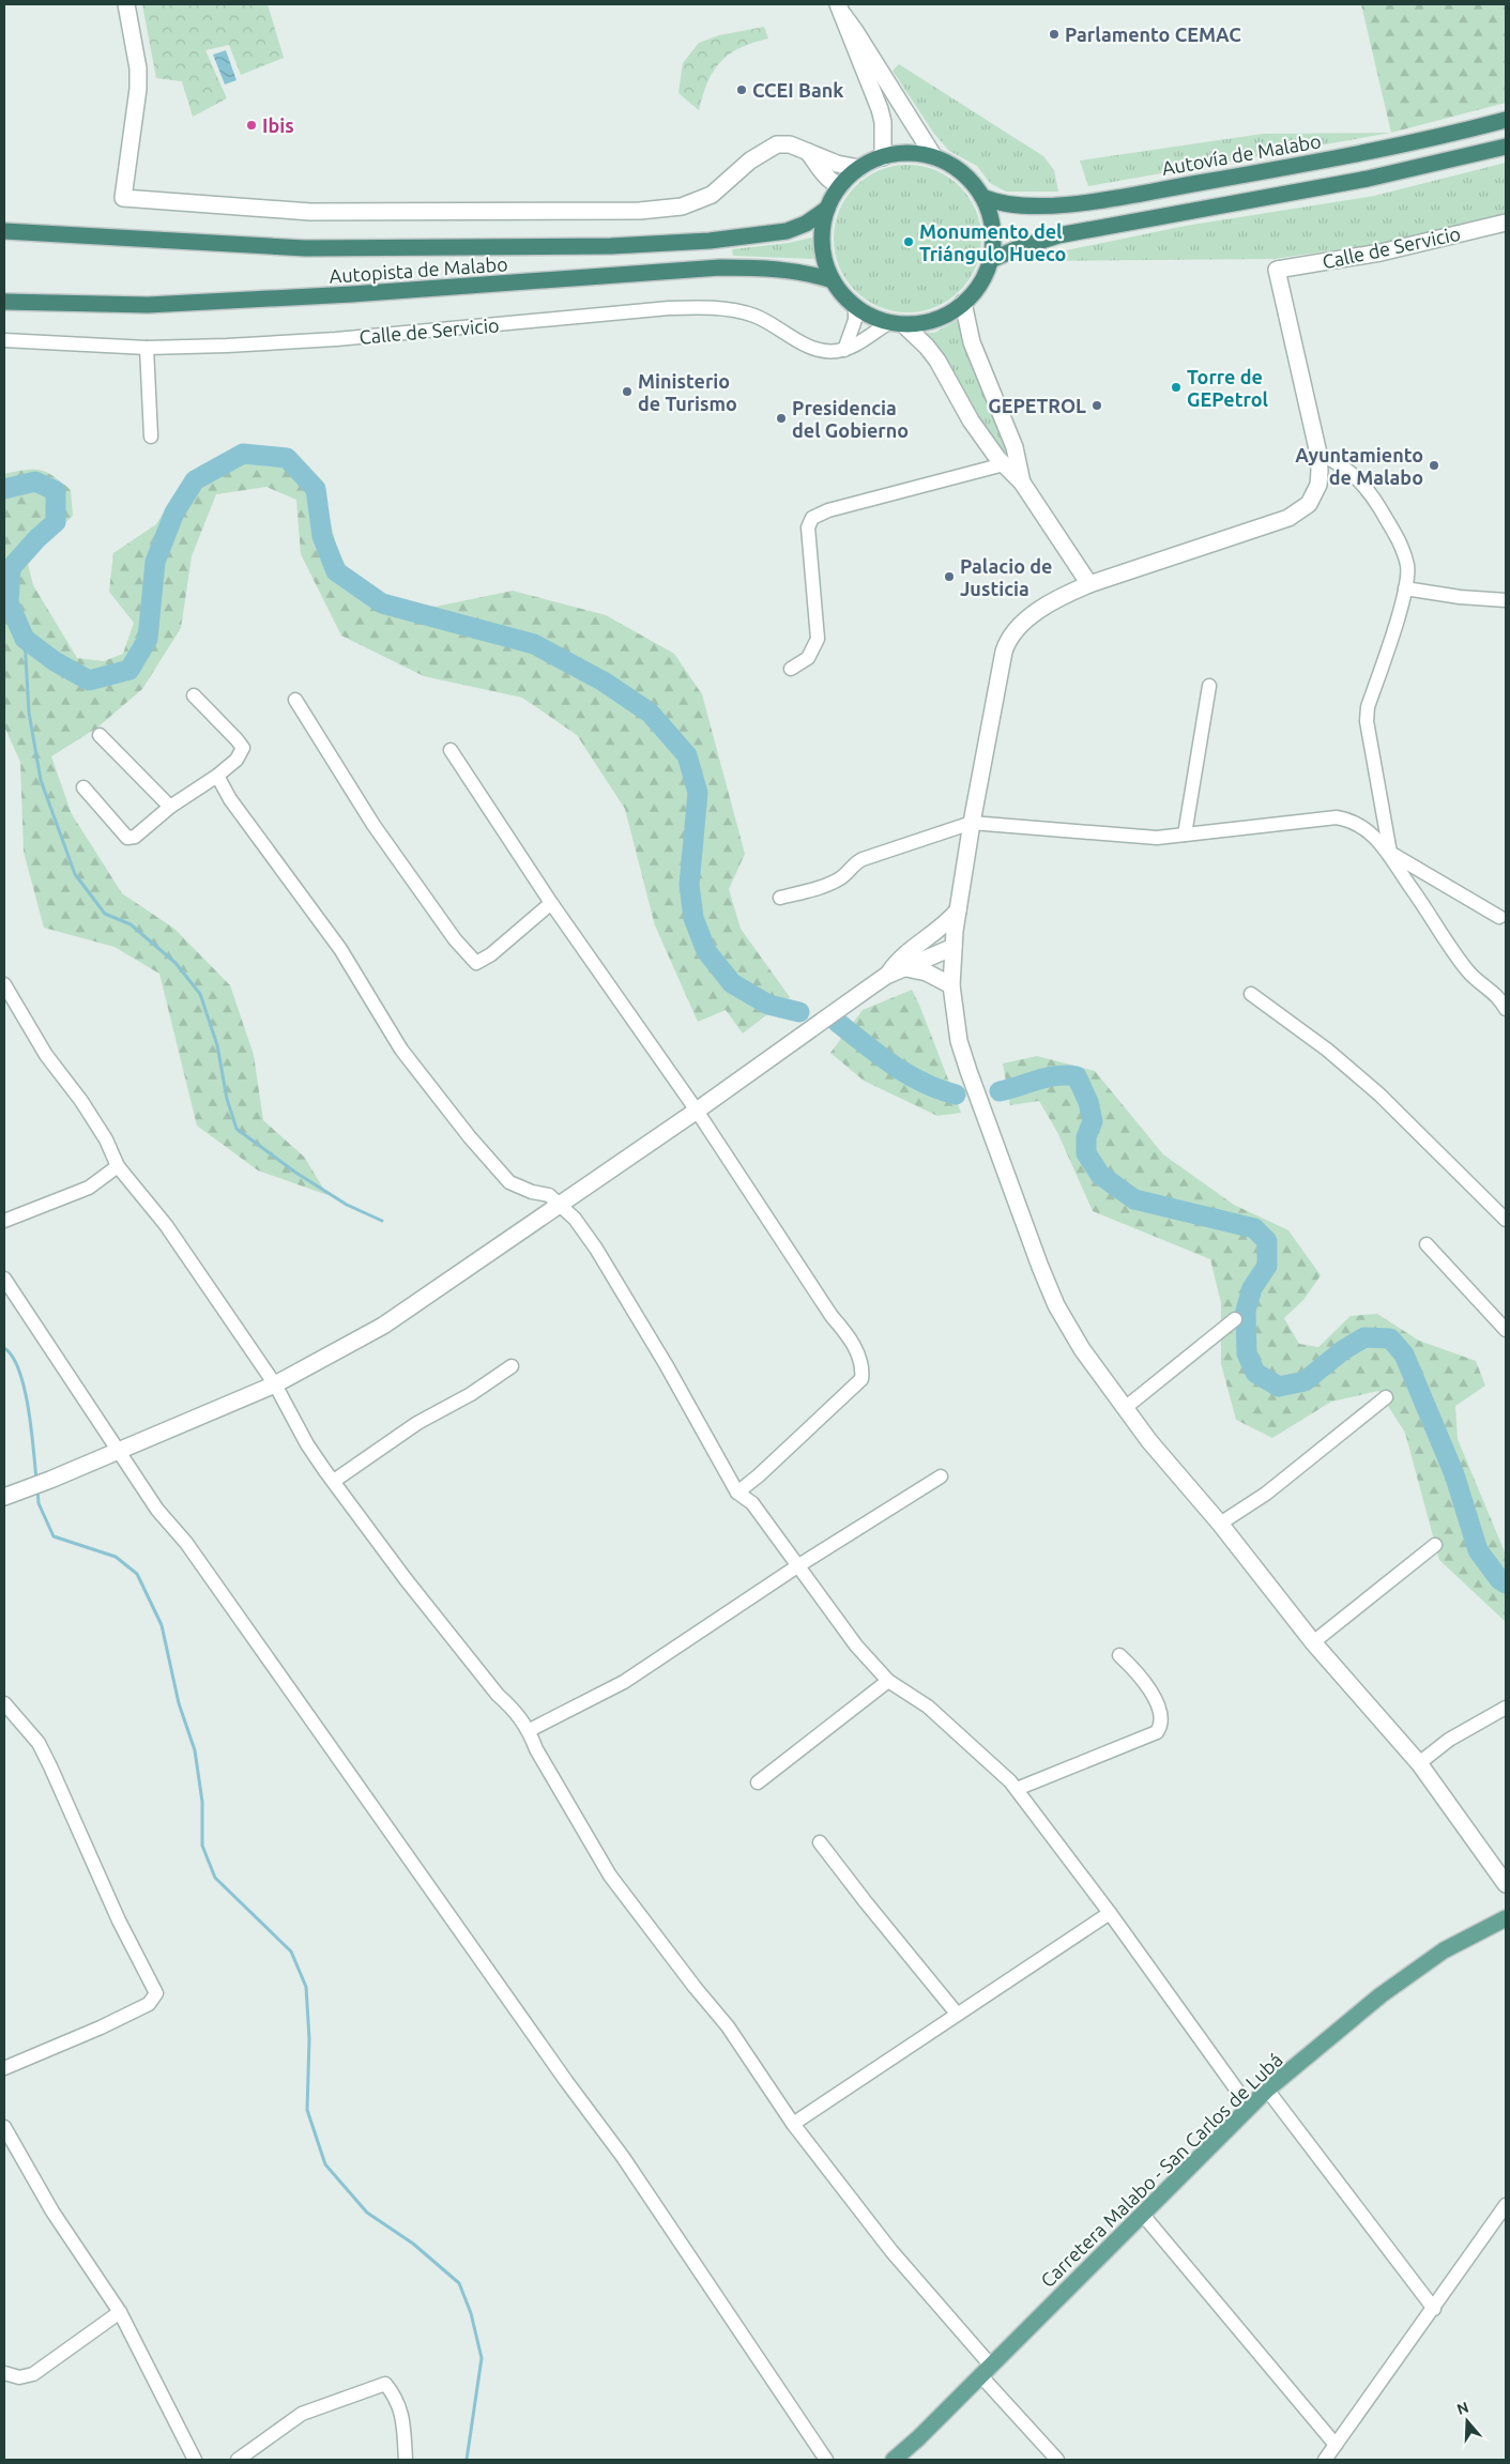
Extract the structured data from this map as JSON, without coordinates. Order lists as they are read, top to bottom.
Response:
{
  "streets": {
    "highway": ["Autovía de Malabo", "Autopista de Malabo"],
    "main road": ["Carretera Malabo - San Carlos de Lubá"],
    "street": ["Calle de Servicio"]
  },
  "crossings": [
    ["Autovía de Malabo", "Autopista de Malabo"]
  ],
  "places": [
    "Parlamento CEMAC",
    "CCEI Bank",
    "Ibis",
    "Monumento del Triángulo Hueco",
    "Torre de GEPetrol",
    "Ministerio de Turismo",
    "GEPETROL",
    "Presidencia del Gobierno",
    "Ayuntamiento de Malabo",
    "Palacio de Justicia"
  ],
  "north": "top"
}
